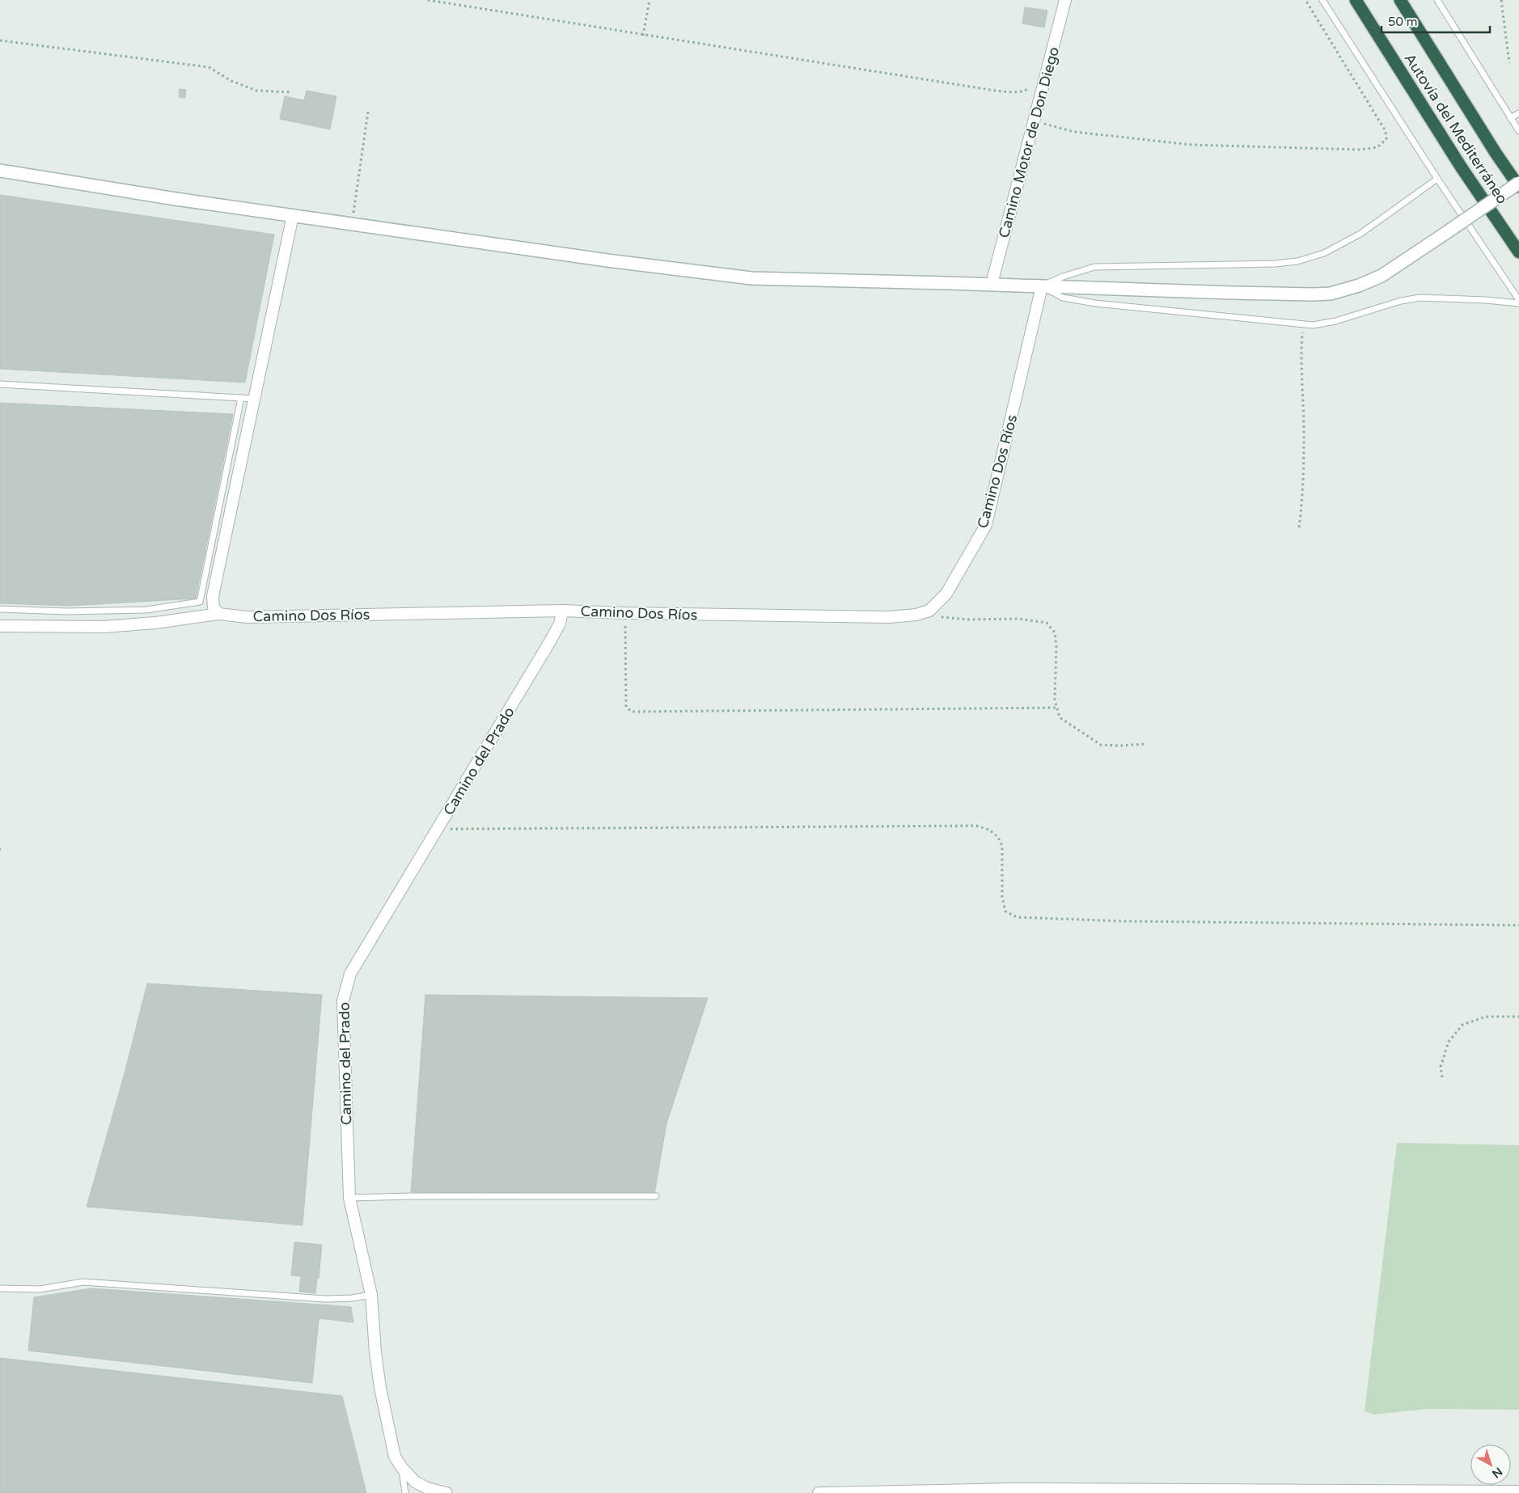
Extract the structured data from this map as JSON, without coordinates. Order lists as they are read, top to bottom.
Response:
{
  "streets": {
    "highway": ["Autovía del Mediterráneo"],
    "street": ["Camino Motor de Don Diego", "Camino Dos Ríos", "Camino del Prado"]
  },
  "crossings": [
    ["Camino Dos Ríos", "Camino del Prado"]
  ],
  "scale_bar": "50 m",
  "north": "bottom right"
}
